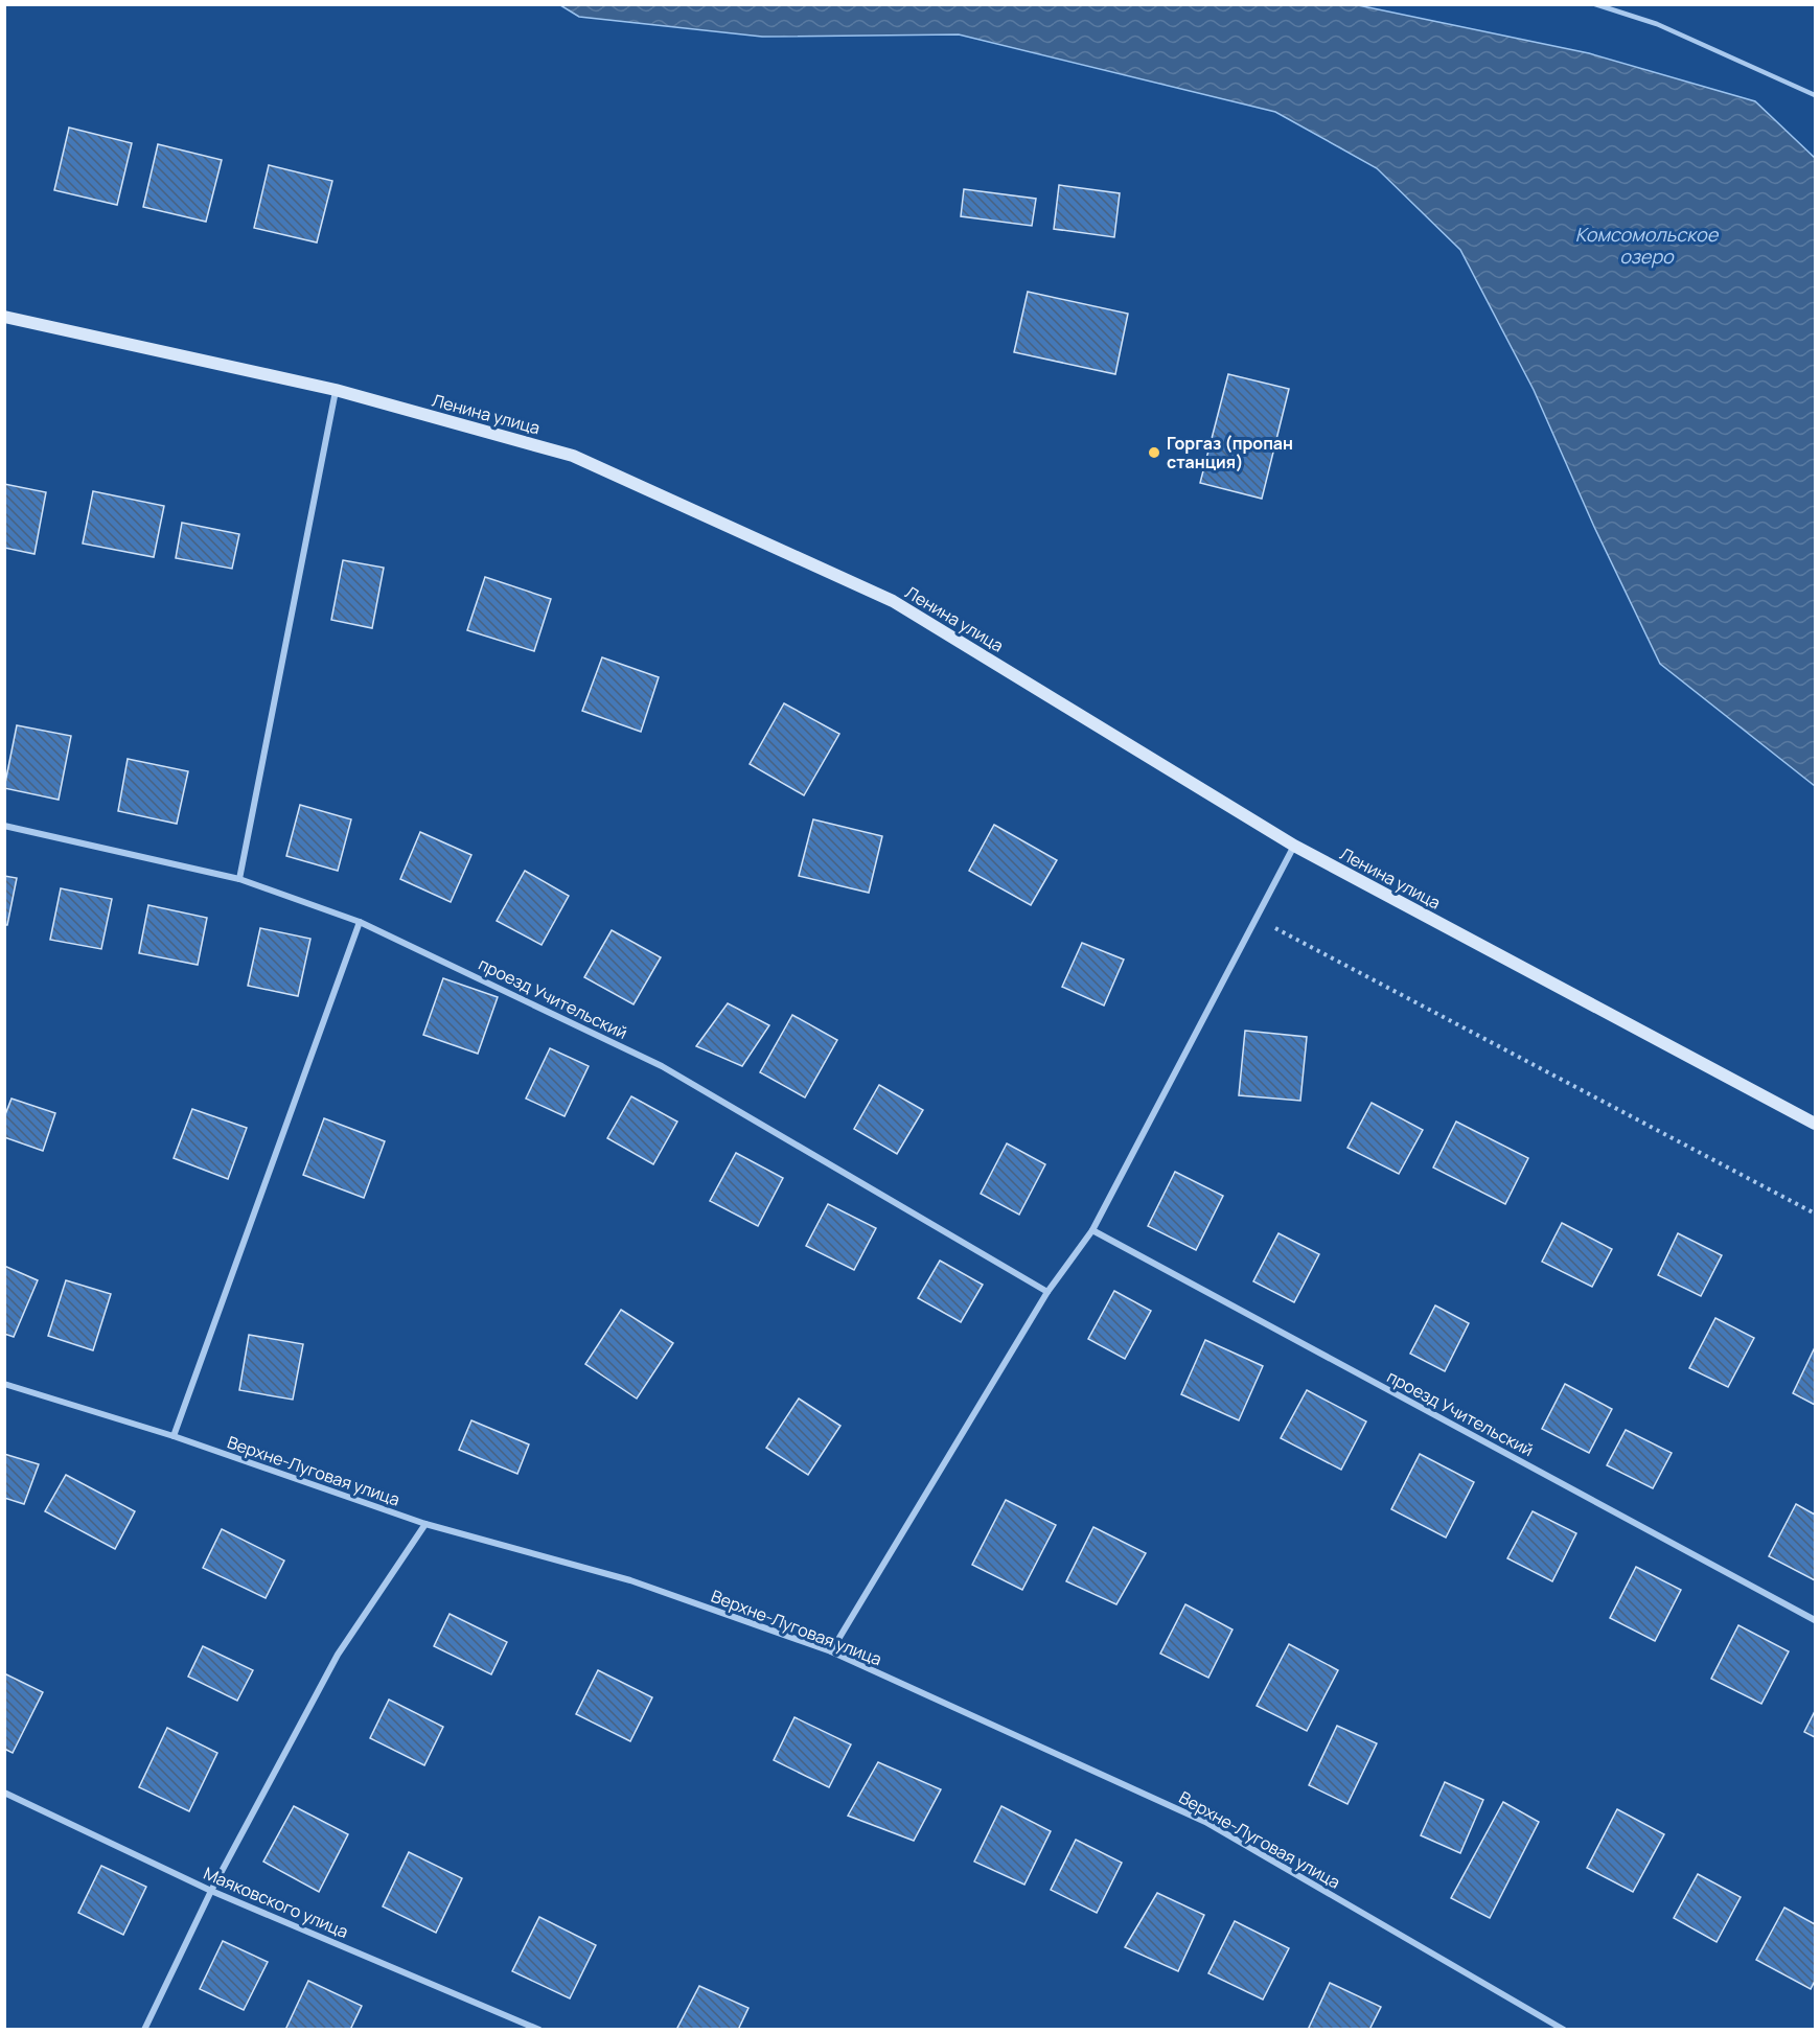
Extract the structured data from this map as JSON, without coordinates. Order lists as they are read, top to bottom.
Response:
{
  "streets": {
    "main road": ["Ленина улица"],
    "street": ["проезд Учительский", "Верхне-Луговая улица", "Маяковского улица"]
  },
  "water": ["Комсомольское озеро"],
  "places": ["Горгаз (пропан станция)"]
}
